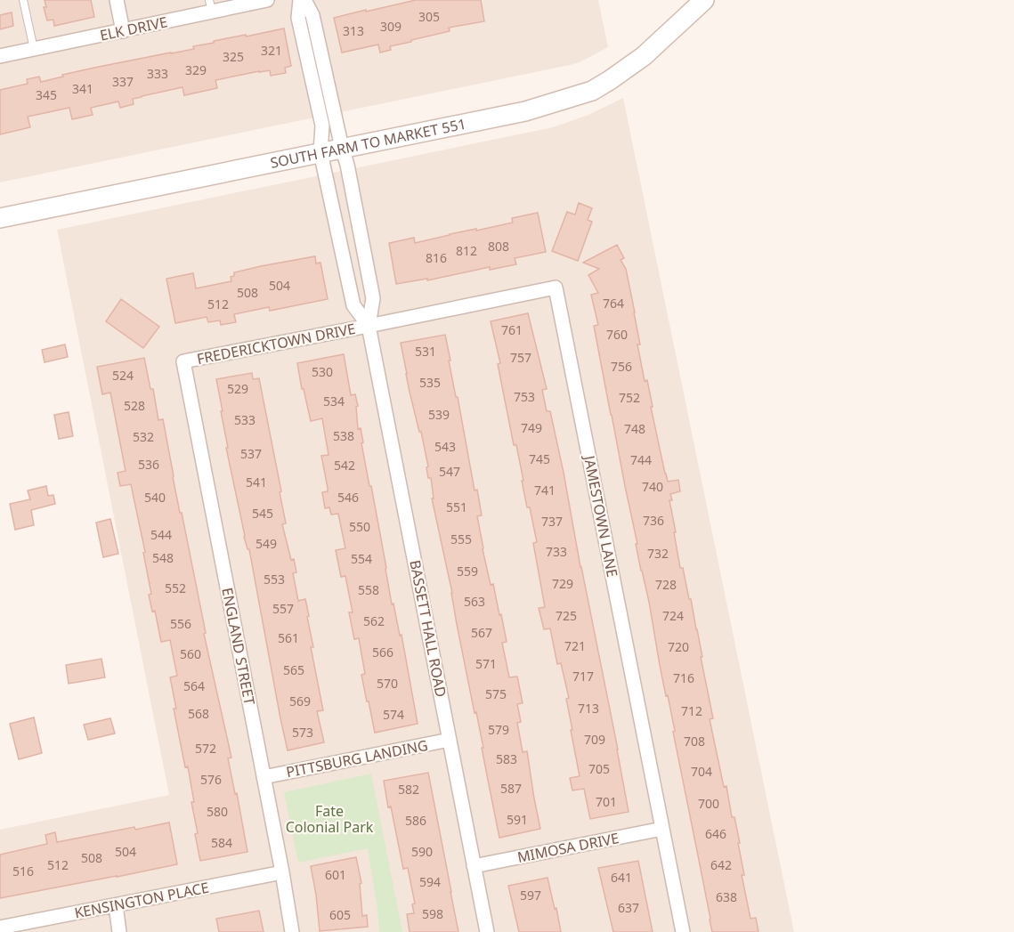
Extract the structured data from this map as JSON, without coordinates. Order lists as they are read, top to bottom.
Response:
{
  "streets": {
    "main road": ["SOUTH FARM TO MARKET 551"],
    "street": [
      "ELK DRIVE",
      "FREDERICKTOWN DRIVE",
      "JAMESTOWN LANE",
      "BASSETT HALL ROAD",
      "ENGLAND STREET",
      "PITTSBURG LANDING",
      "MIMOSA DRIVE",
      "KENSINGTON PLACE"
    ]
  },
  "crossings": [
    ["SOUTH FARM TO MARKET 551", "BASSETT HALL ROAD"],
    ["FREDERICKTOWN DRIVE", "JAMESTOWN LANE"],
    ["FREDERICKTOWN DRIVE", "BASSETT HALL ROAD"],
    ["FREDERICKTOWN DRIVE", "ENGLAND STREET"],
    ["JAMESTOWN LANE", "BASSETT HALL ROAD"],
    ["JAMESTOWN LANE", "MIMOSA DRIVE"],
    ["BASSETT HALL ROAD", "PITTSBURG LANDING"],
    ["BASSETT HALL ROAD", "MIMOSA DRIVE"],
    ["ENGLAND STREET", "PITTSBURG LANDING"],
    ["ENGLAND STREET", "KENSINGTON PLACE"]
  ],
  "parks": ["Fate Colonial Park"],
  "house_numbers": [
    "305",
    "309",
    "313",
    "321",
    "325",
    "329",
    "333",
    "337",
    "341",
    "345",
    "808",
    "812",
    "816",
    "504",
    "508",
    "764",
    "512",
    "761",
    "760",
    "531",
    "757",
    "756",
    "530",
    "524",
    "535",
    "529",
    "753",
    "752",
    "534",
    "528",
    "539",
    "533",
    "749",
    "748",
    "538",
    "532",
    "543",
    "537",
    "745",
    "744",
    "536",
    "542",
    "547",
    "541",
    "740",
    "741",
    "540",
    "546",
    "551",
    "545",
    "736",
    "737",
    "550",
    "544",
    "555",
    "549",
    "733",
    "732",
    "548",
    "554",
    "559",
    "553",
    "729",
    "728",
    "552",
    "558",
    "563",
    "557",
    "725",
    "724",
    "562",
    "556",
    "567",
    "561",
    "721",
    "720",
    "566",
    "560",
    "571",
    "565",
    "717",
    "716",
    "570",
    "564",
    "575",
    "569",
    "713",
    "712",
    "568",
    "574",
    "579",
    "573",
    "709",
    "708",
    "572",
    "583",
    "705",
    "704",
    "576",
    "587",
    "582",
    "701",
    "700",
    "580",
    "591",
    "586",
    "646",
    "584",
    "504",
    "590",
    "508",
    "512",
    "642",
    "516",
    "601",
    "641",
    "594",
    "597",
    "638",
    "637",
    "598",
    "605"
  ]
}
